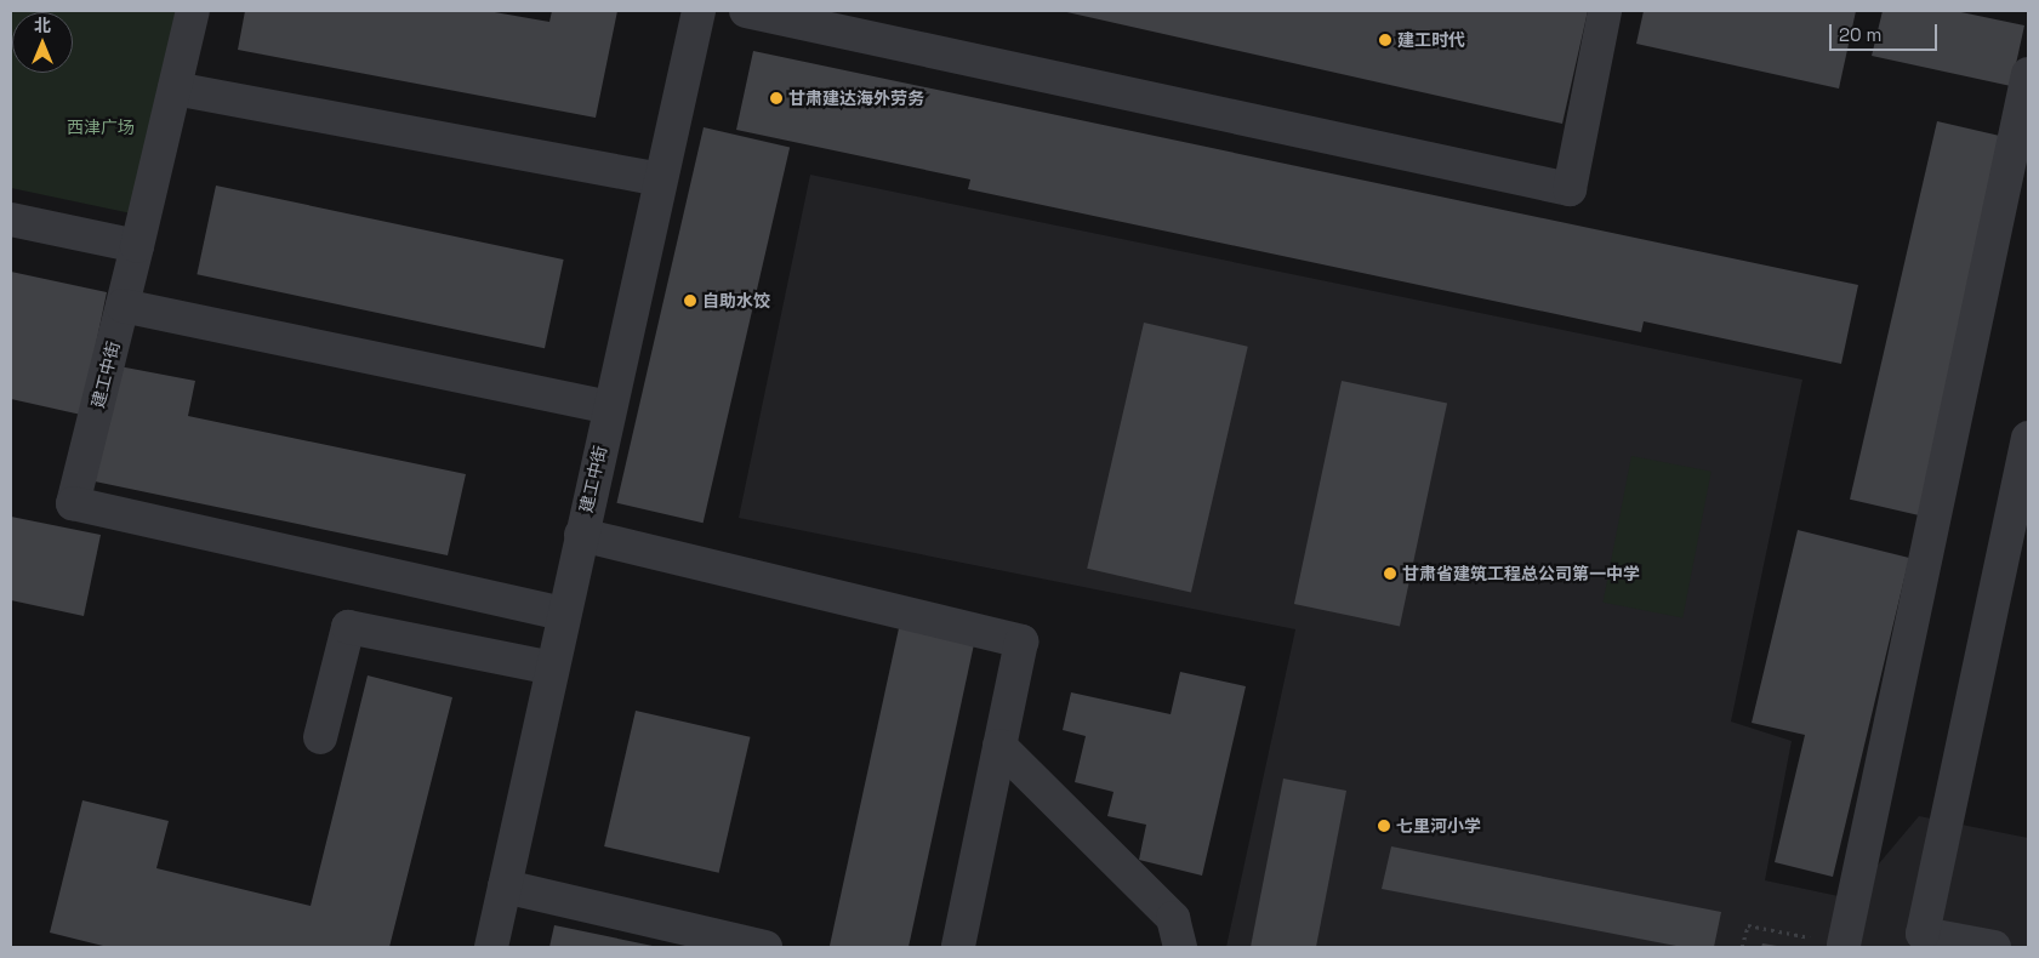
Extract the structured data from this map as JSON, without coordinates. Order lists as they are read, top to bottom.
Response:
{
  "streets": {
    "street": ["建工中街"]
  },
  "parks": ["西津广场"],
  "places": [
    "建工时代",
    "甘肃建达海外劳务",
    "自助水饺",
    "甘肃省建筑工程总公司第一中学",
    "七里河小学"
  ],
  "scale_bar": "20 m",
  "north": "top"
}
